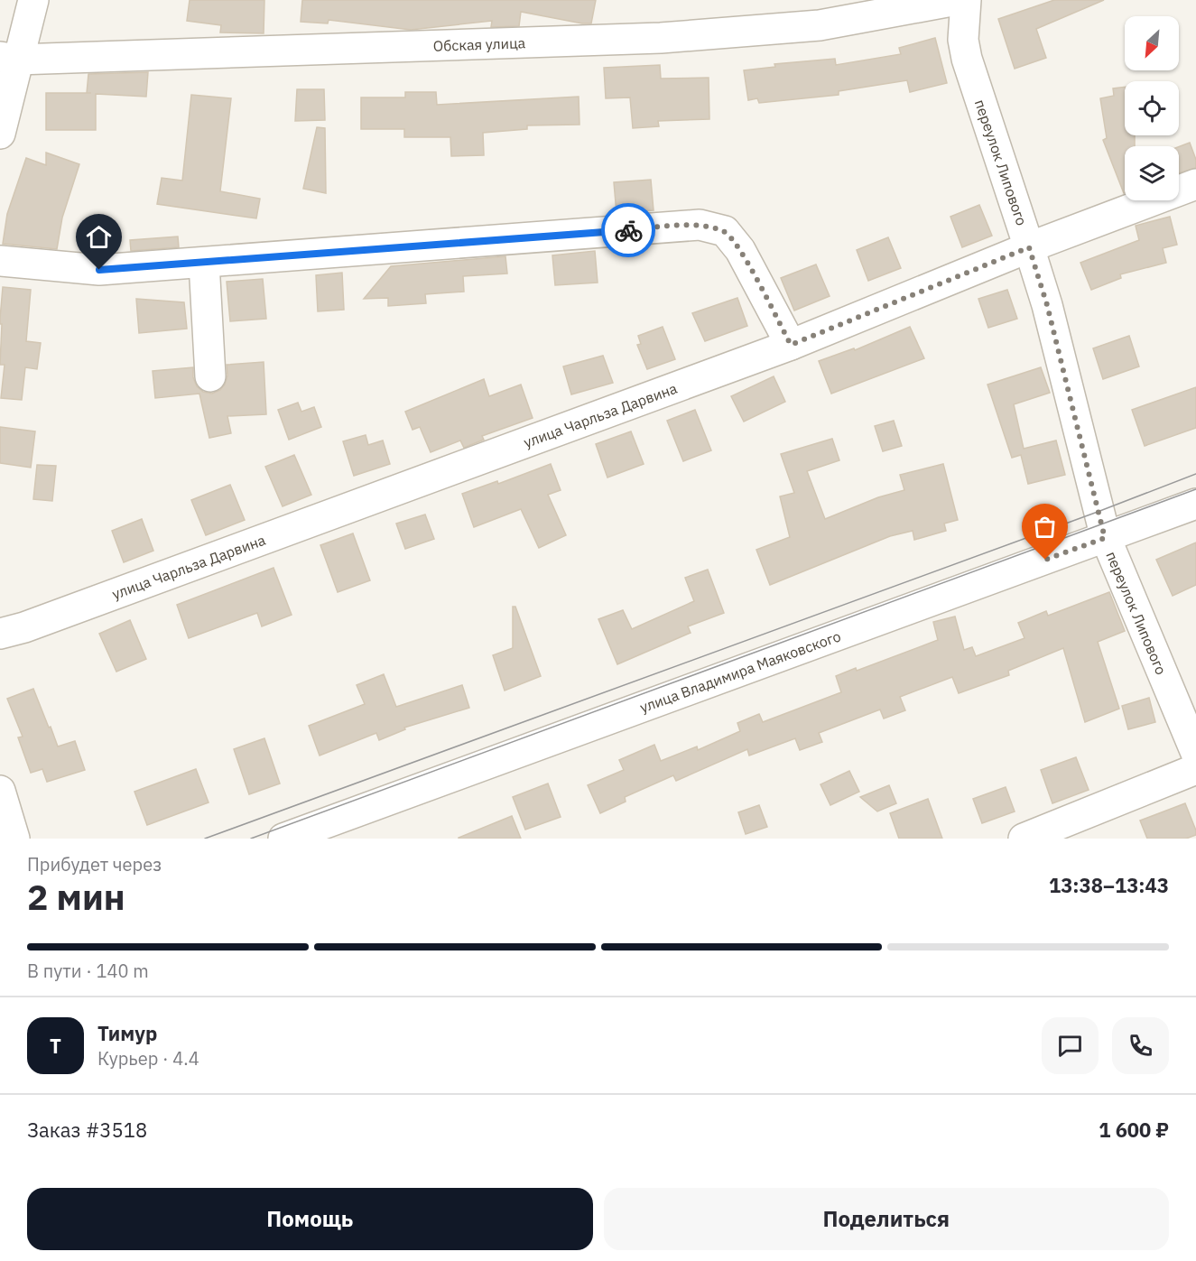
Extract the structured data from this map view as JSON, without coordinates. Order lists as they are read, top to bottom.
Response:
{
  "streets": {
    "lane": [
      "Обская улица",
      "переулок Липового",
      "улица Чарльза Дарвина",
      "улица Владимира Маяковского"
    ]
  },
  "crossings": [
    ["переулок Липового", "улица Чарльза Дарвина"],
    ["переулок Липового", "улица Владимира Маяковского"]
  ],
  "north": "bottom left",
  "page": {
    "heading": ["2 мин", "Прибудет через", "13:38–13:43"],
    "panel": [
      "Тимур",
      "Курьер · 4.4",
      "Заказ #3518",
      "1 600 ₽"
    ],
    "bar": "В пути · 140 m",
    "round": "Т",
    "buttons": ["Помощь", "Поделиться"]
  }
}
